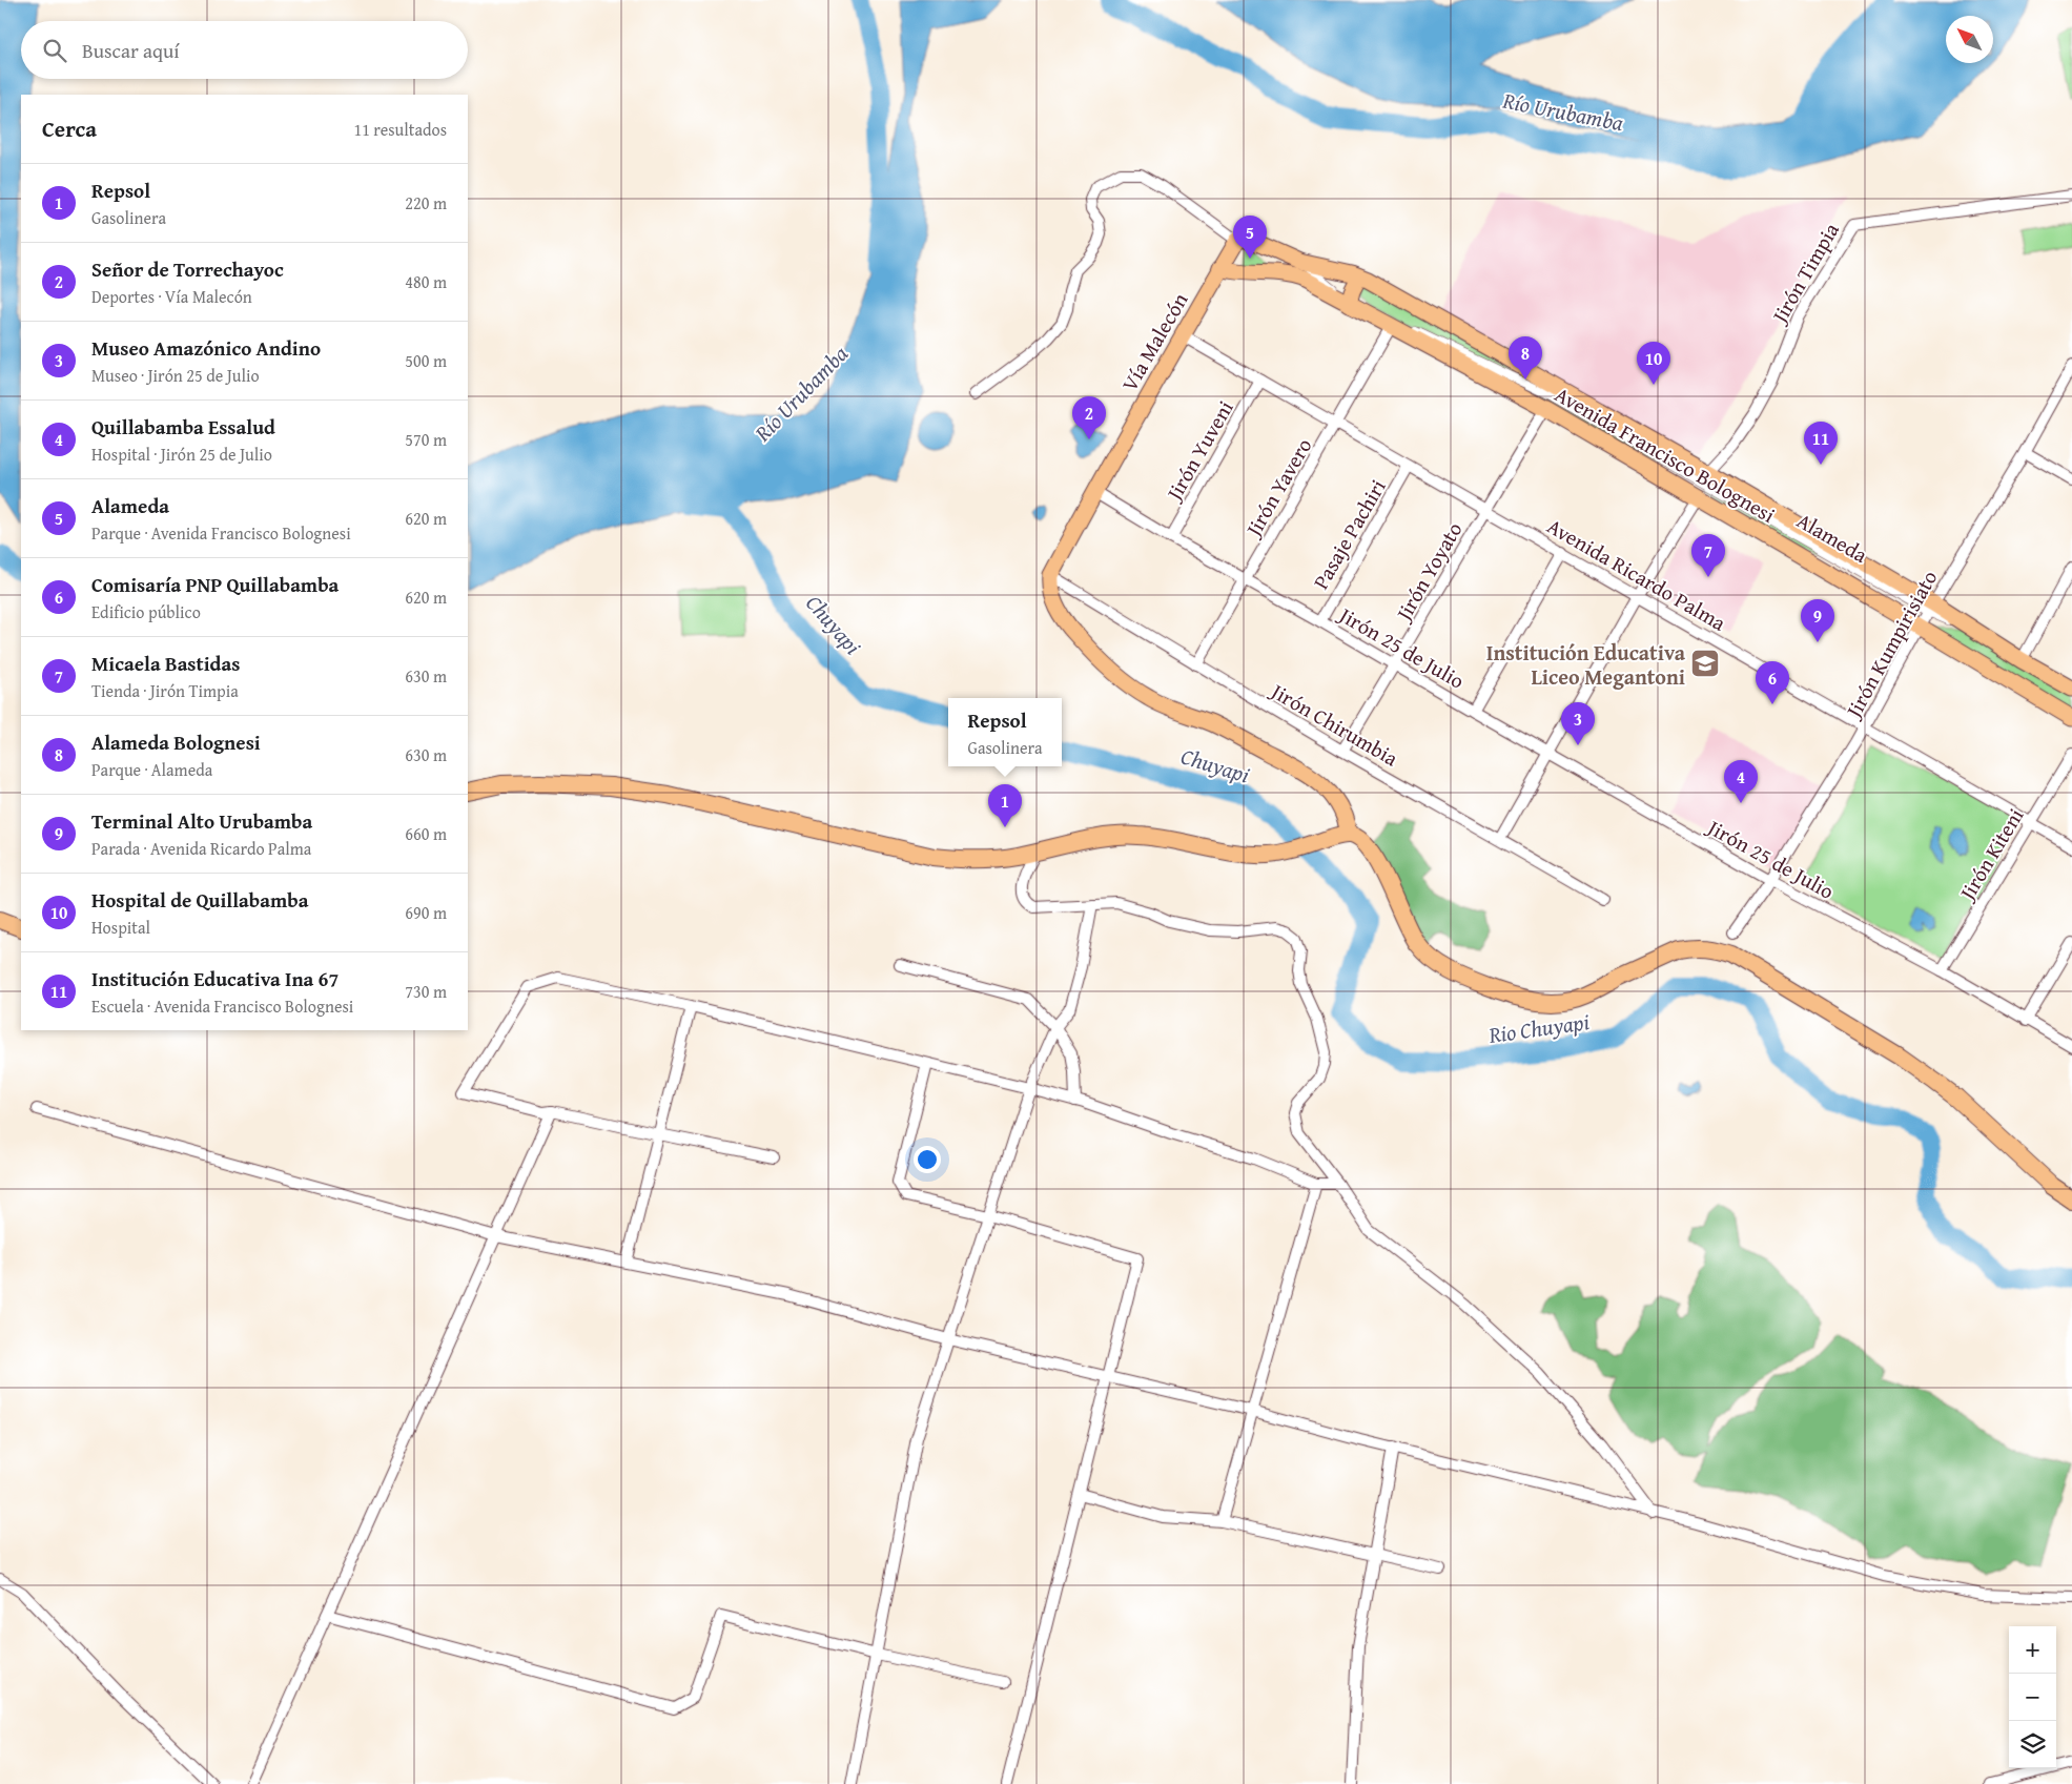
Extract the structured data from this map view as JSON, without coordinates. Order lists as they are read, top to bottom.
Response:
{
  "streets": {
    "main road": ["Vía Malecón", "Avenida Francisco Bolognesi"],
    "street": [
      "Jirón Timpia",
      "Jirón Yuveni",
      "Jirón Yavero",
      "Pasaje Pachiri",
      "Alameda",
      "Jirón Yoyato",
      "Avenida Ricardo Palma",
      "Jirón Kumpirisiato",
      "Jirón 25 de Julio",
      "Jirón Chirumbia",
      "Jirón Kiteni"
    ]
  },
  "crossings": [
    ["Jirón Timpia", "Avenida Francisco Bolognesi"],
    ["Vía Malecón", "Avenida Francisco Bolognesi"],
    ["Vía Malecón", "Avenida Ricardo Palma"],
    ["Vía Malecón", "Jirón 25 de Julio"],
    ["Vía Malecón", "Jirón Chirumbia"],
    ["Jirón Yuveni", "Avenida Ricardo Palma"],
    ["Jirón Yuveni", "Jirón 25 de Julio"],
    ["Avenida Francisco Bolognesi", "Jirón Yavero"],
    ["Avenida Francisco Bolognesi", "Alameda"],
    ["Avenida Francisco Bolognesi", "Jirón Yoyato"],
    ["Avenida Francisco Bolognesi", "Jirón Kumpirisiato"],
    ["Jirón Yavero", "Avenida Ricardo Palma"],
    ["Jirón Yavero", "Jirón 25 de Julio"],
    ["Jirón Yavero", "Jirón Chirumbia"],
    ["Pasaje Pachiri", "Avenida Ricardo Palma"],
    ["Pasaje Pachiri", "Jirón 25 de Julio"],
    ["Alameda", "Jirón Kumpirisiato"],
    ["Jirón Yoyato", "Avenida Ricardo Palma"],
    ["Jirón Yoyato", "Jirón 25 de Julio"],
    ["Jirón Yoyato", "Jirón Chirumbia"],
    ["Avenida Ricardo Palma", "Jirón Kumpirisiato"],
    ["Avenida Ricardo Palma", "Jirón Kiteni"],
    ["Jirón Kumpirisiato", "Jirón 25 de Julio"],
    ["Jirón 25 de Julio", "Jirón Kiteni"]
  ],
  "water": ["Río Urubamba", "Chuyapi", "Rio Chuyapi"],
  "places": {
    "school or university": ["Institución Educativa Liceo Megantoni"]
  },
  "north": "top left",
  "page": {
    "search": "Buscar aquí",
    "heading": ["Cerca", "11 resultados"],
    "list": [
      {
        "mark": "1",
        "name": "Repsol",
        "note": "Gasolinera",
        "value": "220 m"
      },
      {
        "mark": "2",
        "name": "Señor de Torrechayoc",
        "note": "Deportes · Vía Malecón",
        "value": "480 m"
      },
      {
        "mark": "3",
        "name": "Museo Amazónico Andino",
        "note": "Museo · Jirón 25 de Julio",
        "value": "500 m"
      },
      {
        "mark": "4",
        "name": "Quillabamba Essalud",
        "note": "Hospital · Jirón 25 de Julio",
        "value": "570 m"
      },
      {
        "mark": "5",
        "name": "Alameda",
        "note": "Parque · Avenida Francisco Bolognesi",
        "value": "620 m"
      },
      {
        "mark": "6",
        "name": "Comisaría PNP Quillabamba",
        "note": "Edificio público",
        "value": "620 m"
      },
      {
        "mark": "7",
        "name": "Micaela Bastidas",
        "note": "Tienda · Jirón Timpia",
        "value": "630 m"
      },
      {
        "mark": "8",
        "name": "Alameda Bolognesi",
        "note": "Parque · Alameda",
        "value": "630 m"
      },
      {
        "mark": "9",
        "name": "Terminal Alto Urubamba",
        "note": "Parada · Avenida Ricardo Palma",
        "value": "660 m"
      },
      {
        "mark": "10",
        "name": "Hospital de Quillabamba",
        "note": "Hospital",
        "value": "690 m"
      },
      {
        "mark": "11",
        "name": "Institución Educativa Ina 67",
        "note": "Escuela · Avenida Francisco Bolognesi",
        "value": "730 m"
      }
    ],
    "pins": [
      "5",
      "8",
      "10",
      "2",
      "11",
      "7",
      "9",
      "6",
      "3",
      "4",
      "1"
    ],
    "popup": ["Repsol", "Gasolinera"],
    "map_buttons": ["+", "−"]
  }
}
